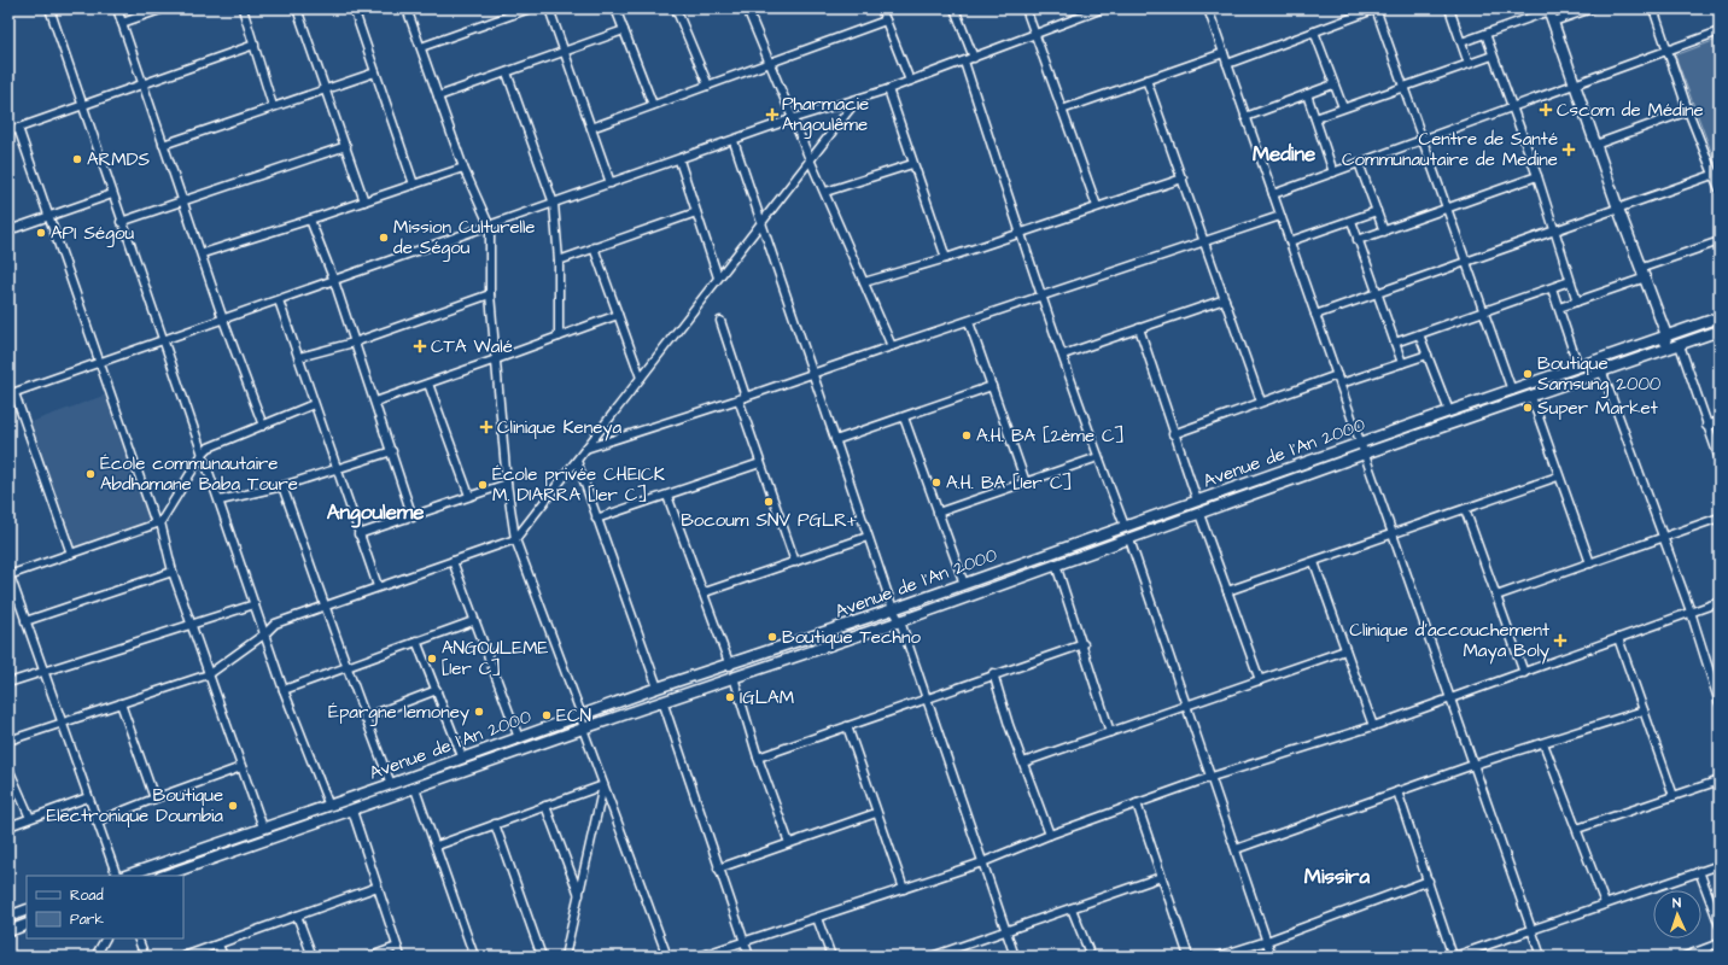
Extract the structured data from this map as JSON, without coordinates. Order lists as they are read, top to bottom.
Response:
{
  "streets": {
    "main road": ["Avenue de l'An 2000"]
  },
  "districts": ["Medine", "Angouleme", "Missira"],
  "places": {
    "health": [
      "Cscom de Médine",
      "Pharmacie Angoulême",
      "Centre de Santé Communautaire de Medine",
      "CTA Walé",
      "Clinique Keneya",
      "Clinique d'accouchement Maya Boly"
    ],
    "other": [
      "ARMDS",
      "API Ségou",
      "Mission Culturelle de Ségou",
      "Boutique Samsung 2000",
      "Super Market",
      "A.H. BA [2ème C]",
      "École communautaire Abdhamane Baba Toure",
      "A.H. BA [1er C]",
      "École privée CHEICK M. DIARRA [1er C]",
      "Bocoum SNV PGLR+",
      "Boutique Techno",
      "ANGOULEME [1er C]",
      "IGLAM",
      "Épargne lemoney",
      "ECN",
      "Boutique Electronique Doumbia"
    ]
  },
  "legend": ["Road", "Park"],
  "north": "top"
}
